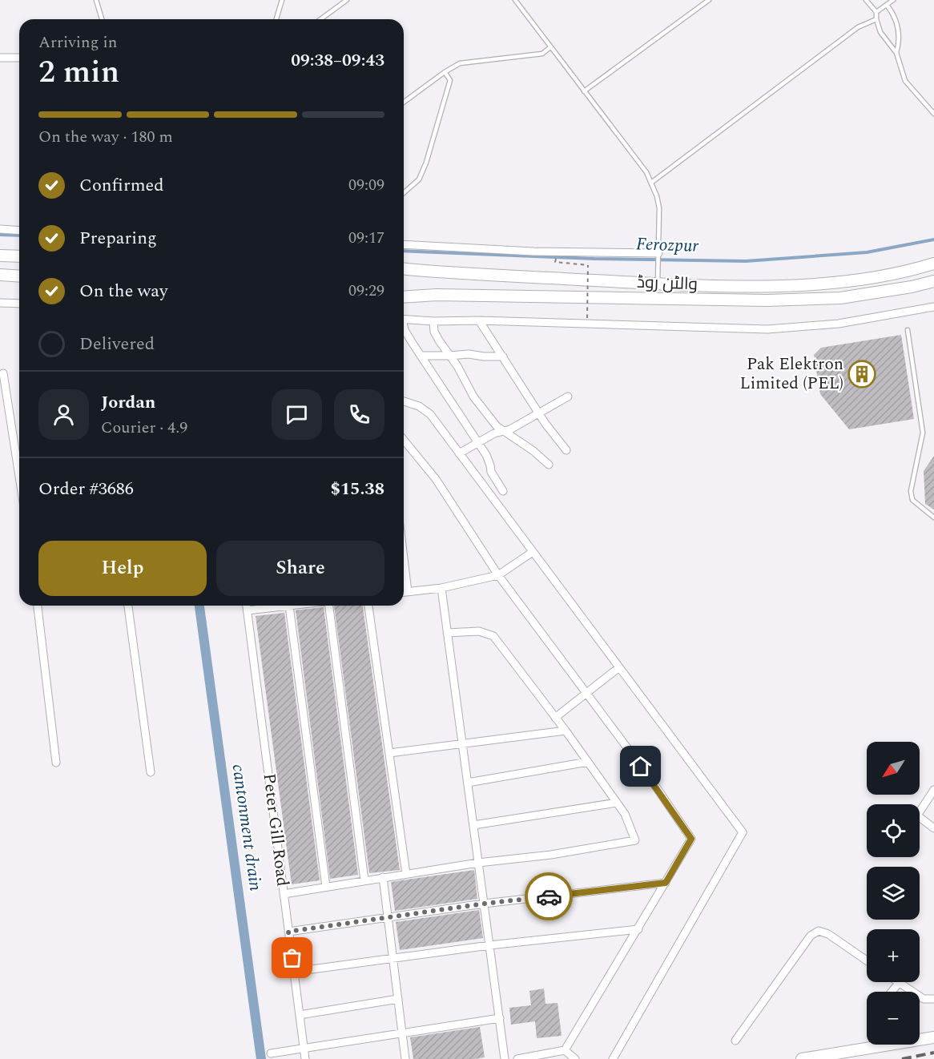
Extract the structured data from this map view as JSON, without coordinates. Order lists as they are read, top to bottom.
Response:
{
  "streets": {
    "main road": ["والٹن روڈ"],
    "street": ["Peter Gill Road"]
  },
  "water": ["Ferozpur", "cantonment drain"],
  "places": {
    "building": ["Pak Elektron Limited (PEL)"]
  },
  "north": "bottom left",
  "page": {
    "heading": ["2 min", "Arriving in", "09:38–09:43"],
    "panel": [
      "Jordan",
      "Courier · 4.9",
      "Order #3686",
      "$15.38"
    ],
    "bar": "On the way · 180 m",
    "list": [
      ["Confirmed", "09:09"],
      ["Preparing", "09:17"],
      ["On the way", "09:29"],
      "Delivered"
    ],
    "buttons": ["Help", "Share"],
    "map_buttons": ["+", "−"]
  }
}
